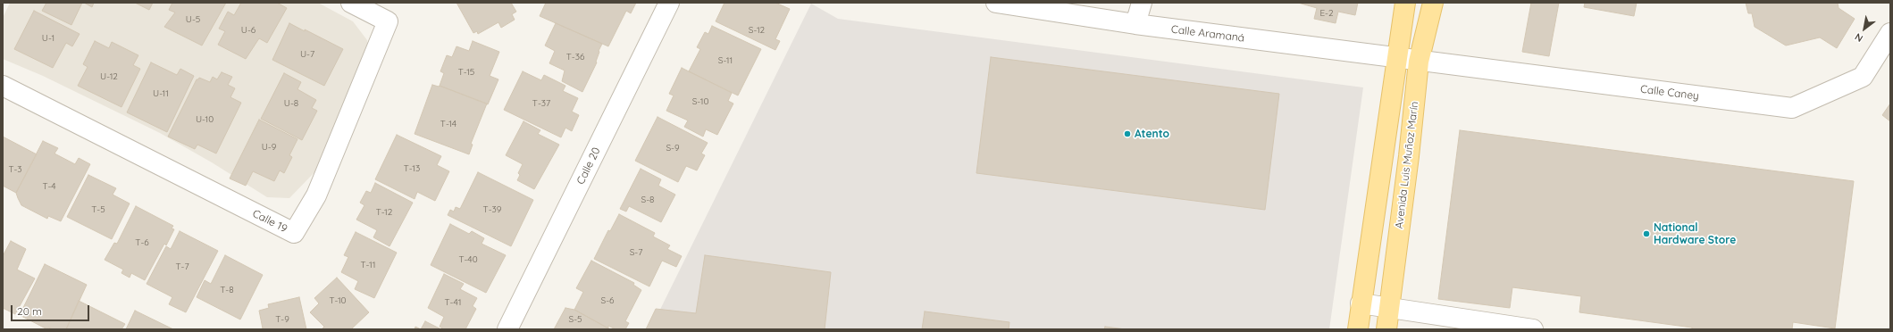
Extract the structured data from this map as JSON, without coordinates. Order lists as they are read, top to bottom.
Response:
{
  "streets": {
    "main road": ["Avenida Luis Muñoz Marín"],
    "street": [
      "Calle Aramaná",
      "Calle Caney",
      "Calle 20",
      "Calle 19"
    ]
  },
  "crossings": [
    ["Calle Aramaná", "Calle Caney"],
    ["Calle Aramaná", "Avenida Luis Muñoz Marín"],
    ["Calle Caney", "Avenida Luis Muñoz Marín"]
  ],
  "places": ["Atento", "National Hardware Store"],
  "house_numbers": [
    "E-2",
    "U-5",
    "U-6",
    "S-12",
    "U-1",
    "U-7",
    "T-36",
    "S-11",
    "T-15",
    "U-12",
    "U-11",
    "S-10",
    "U-8",
    "T-37",
    "U-10",
    "T-14",
    "U-9",
    "S-9",
    "T-13",
    "T-3",
    "T-4",
    "S-8",
    "T-5",
    "T-39",
    "T-12",
    "T-6",
    "S-7",
    "T-40",
    "T-11",
    "T-7",
    "T-8",
    "T-10",
    "S-6",
    "T-41",
    "T-9",
    "S-5"
  ],
  "scale_bar": "20 m",
  "north": "bottom left"
}
